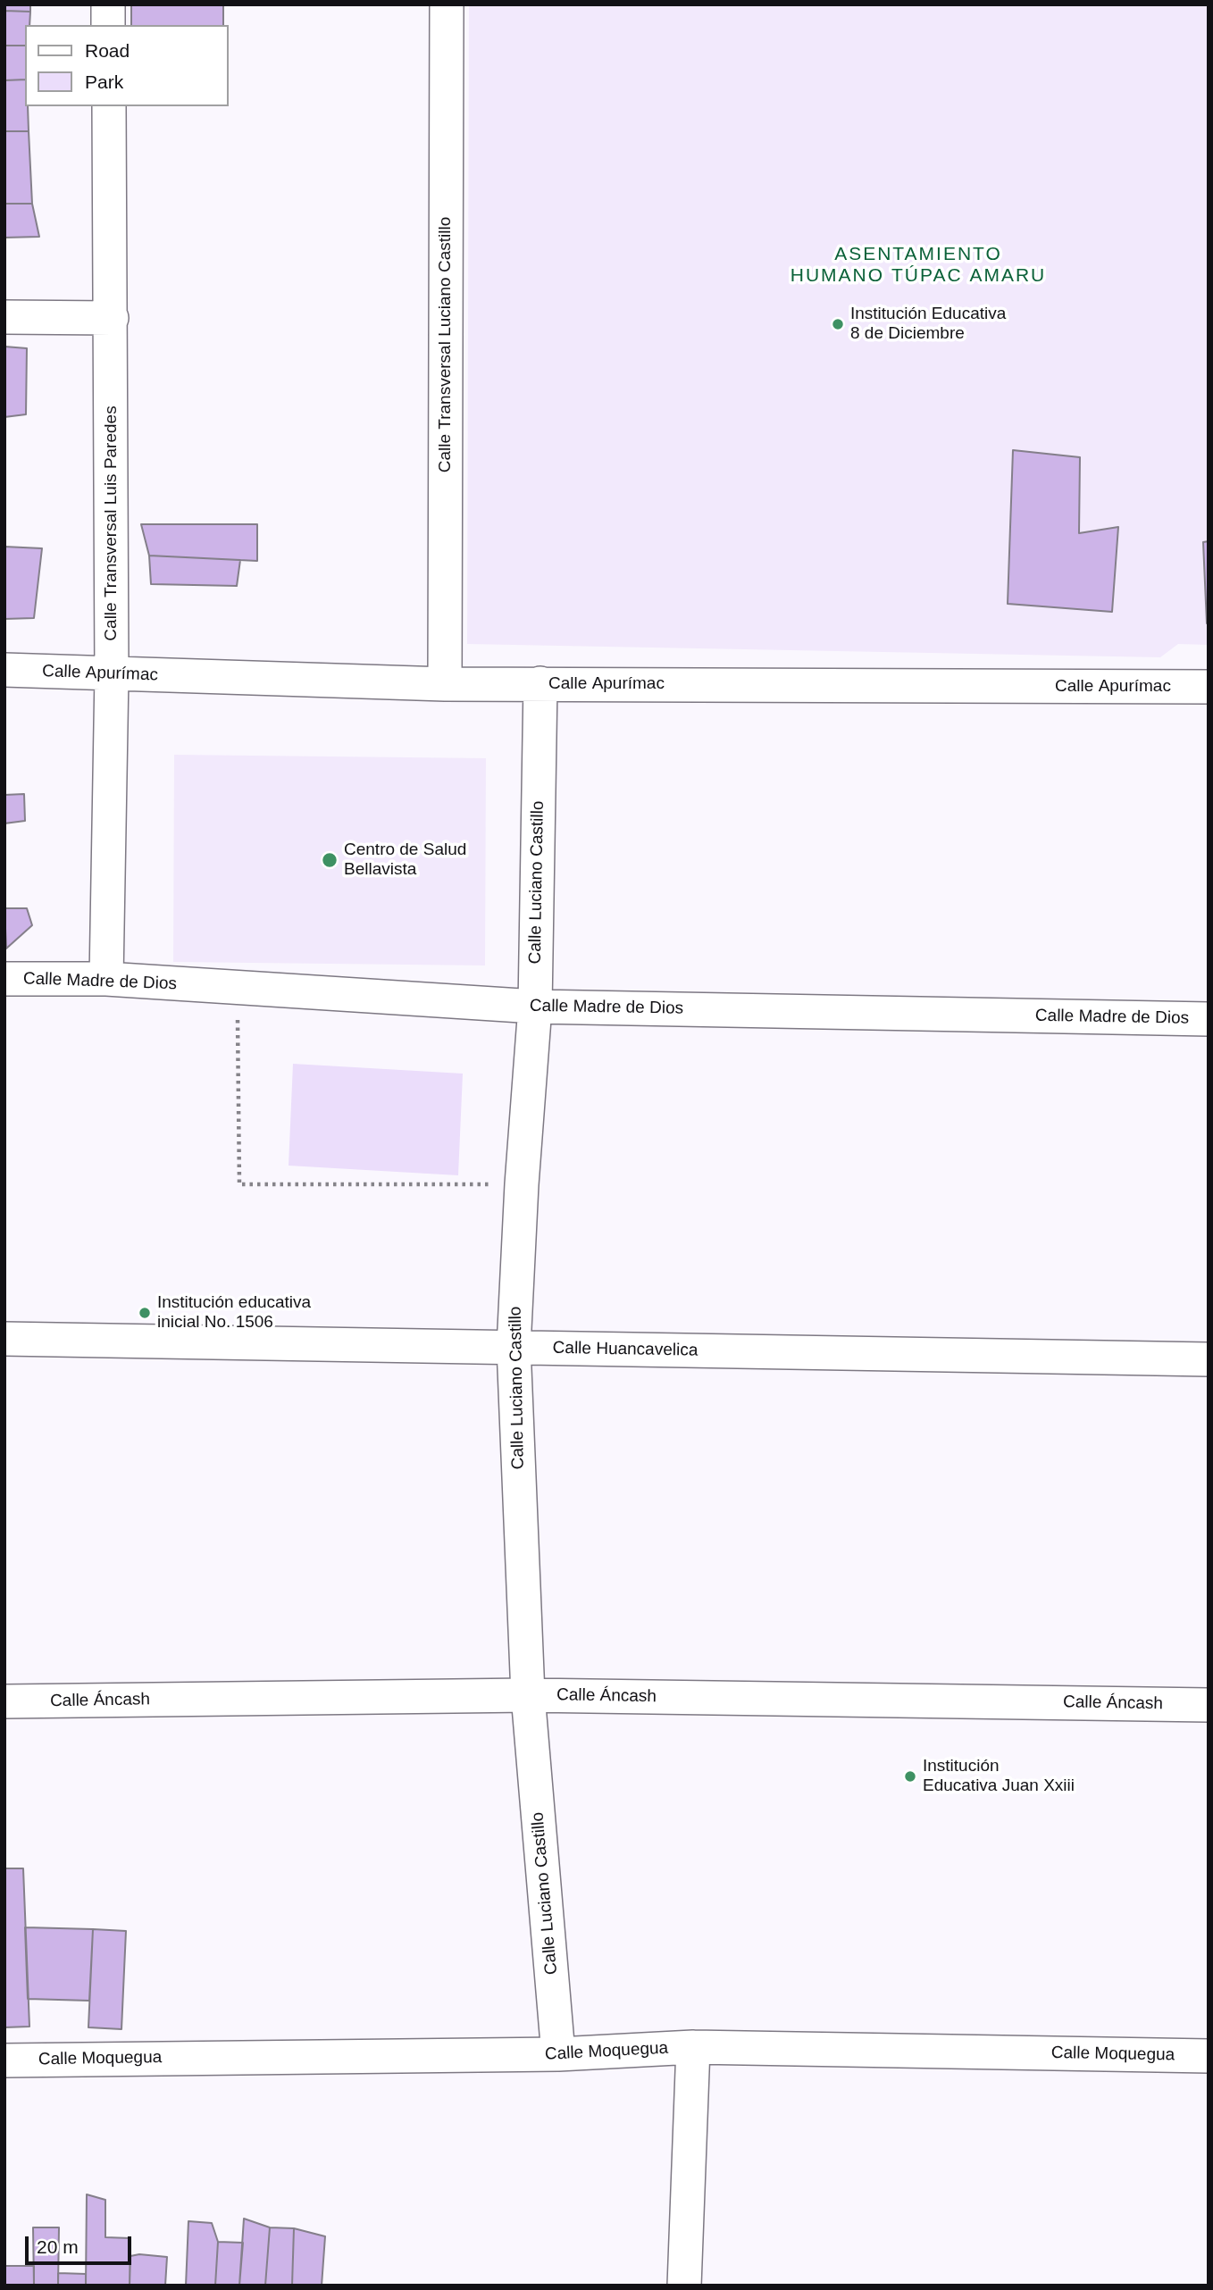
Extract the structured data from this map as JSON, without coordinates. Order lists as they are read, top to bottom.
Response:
{
  "streets": {
    "street": [
      "Calle Transversal Luciano Castillo",
      "Calle Transversal Luis Paredes",
      "Calle Apurímac",
      "Calle Luciano Castillo",
      "Calle Madre de Dios",
      "Calle Huancavelica",
      "Calle Áncash",
      "Calle Moquegua"
    ]
  },
  "crossings": [
    ["Calle Transversal Luciano Castillo", "Calle Apurímac"],
    ["Calle Transversal Luis Paredes", "Calle Apurímac"],
    ["Calle Transversal Luis Paredes", "Calle Madre de Dios"],
    ["Calle Apurímac", "Calle Luciano Castillo"],
    ["Calle Luciano Castillo", "Calle Madre de Dios"],
    ["Calle Luciano Castillo", "Calle Huancavelica"],
    ["Calle Luciano Castillo", "Calle Áncash"],
    ["Calle Luciano Castillo", "Calle Moquegua"]
  ],
  "districts": ["ASENTAMIENTO HUMANO TÚPAC AMARU"],
  "places": [
    "Institución Educativa 8 de Diciembre",
    "Centro de Salud Bellavista",
    "Institución educativa inicial No. 1506",
    "Institución Educativa Juan Xxiii"
  ],
  "legend": ["Road", "Park"],
  "scale_bar": "20 m"
}
